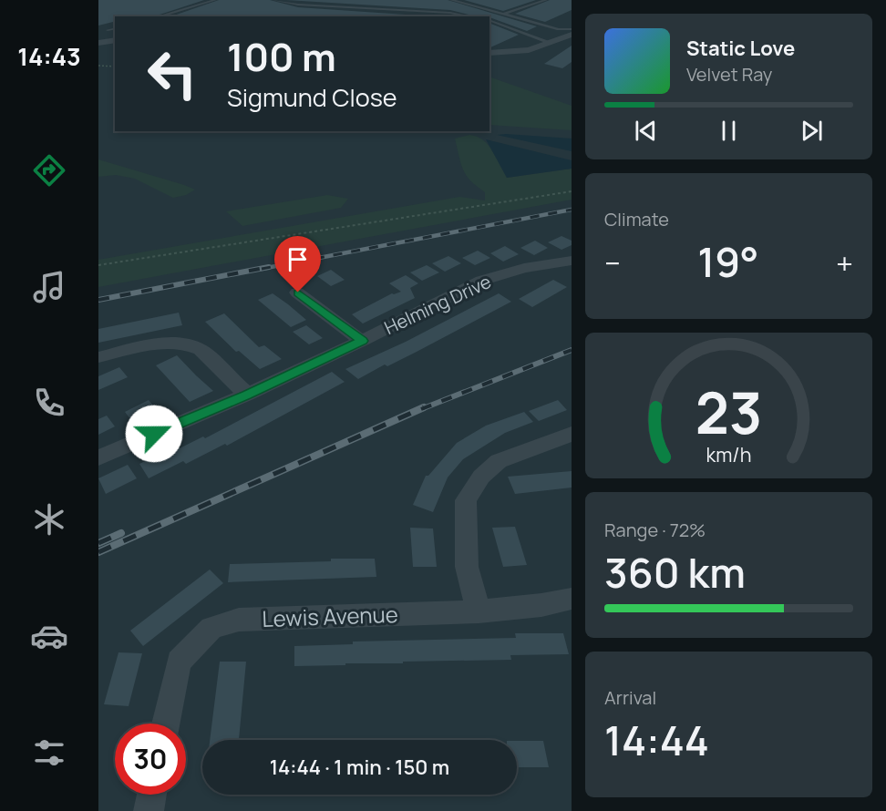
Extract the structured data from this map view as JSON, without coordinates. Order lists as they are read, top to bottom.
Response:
{
  "streets": {
    "street": ["Helming Drive", "Lewis Avenue"]
  },
  "page": {
    "tabs": "14:43",
    "turn": ["100 m", "Sigmund Close"],
    "song": ["Static Love", "Velvet Ray"],
    "tile": [
      "Climate",
      ["Range · 72%", "360 km"],
      ["Arrival", "14:44"]
    ],
    "heat": ["−", "19°", "+"],
    "limit": "30",
    "trip": "14:44 · 1 min · 150 m",
    "gauge": ["23", "km/h"]
  }
}
